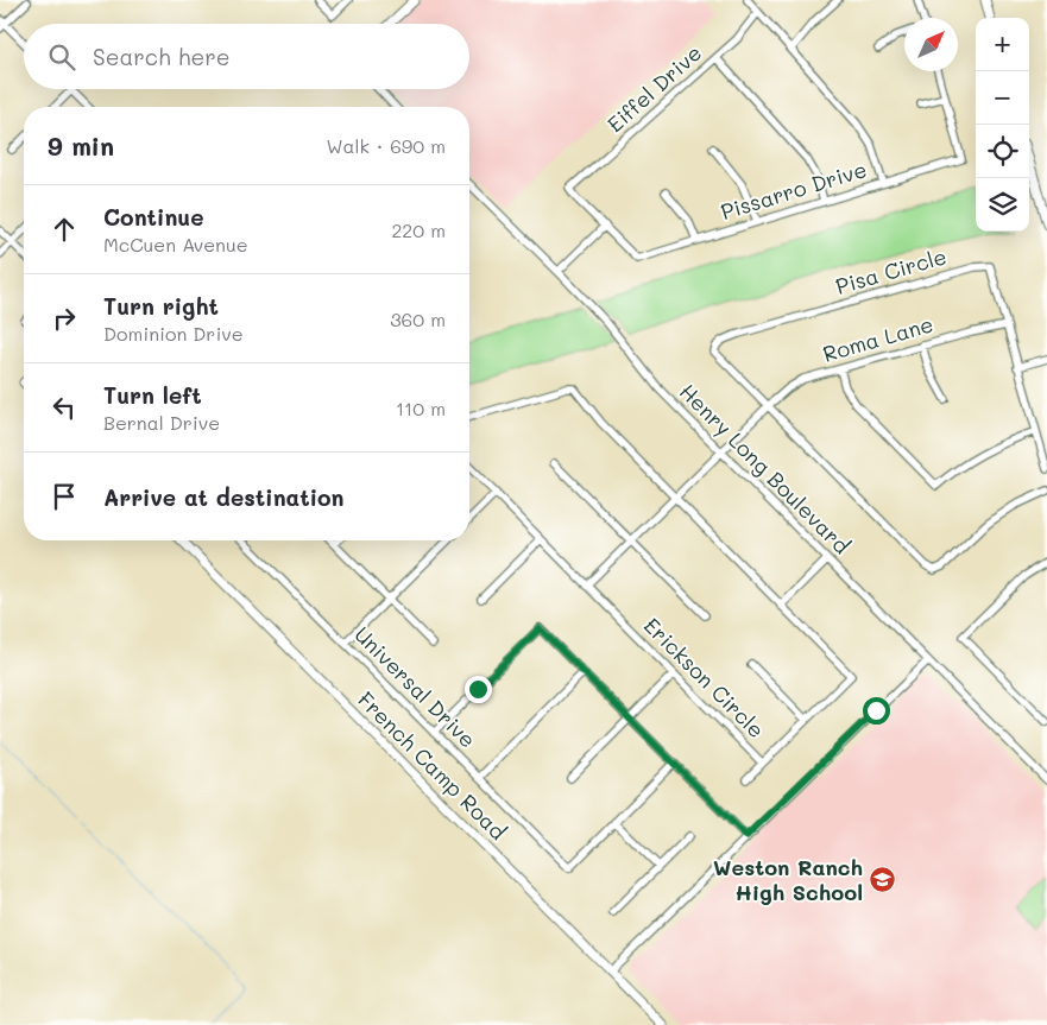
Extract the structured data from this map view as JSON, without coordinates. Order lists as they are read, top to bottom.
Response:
{
  "streets": {
    "street": [
      "Eiffel Drive",
      "Pissarro Drive",
      "Pisa Circle",
      "Roma Lane",
      "Henry Long Boulevard",
      "Erickson Circle",
      "Universal Drive",
      "French Camp Road"
    ]
  },
  "crossings": [
    ["Eiffel Drive", "Pissarro Drive"],
    ["Pisa Circle", "Roma Lane"]
  ],
  "places": {
    "school or university": ["Weston Ranch High School"]
  },
  "north": "top right",
  "page": {
    "map_buttons": ["+", "−"],
    "search": "Search here",
    "heading": ["9 min", "Walk · 690 m"],
    "list": [
      ["Continue", "McCuen Avenue", "220 m"],
      ["Turn right", "Dominion Drive", "360 m"],
      ["Turn left", "Bernal Drive", "110 m"],
      "Arrive at destination"
    ]
  }
}
